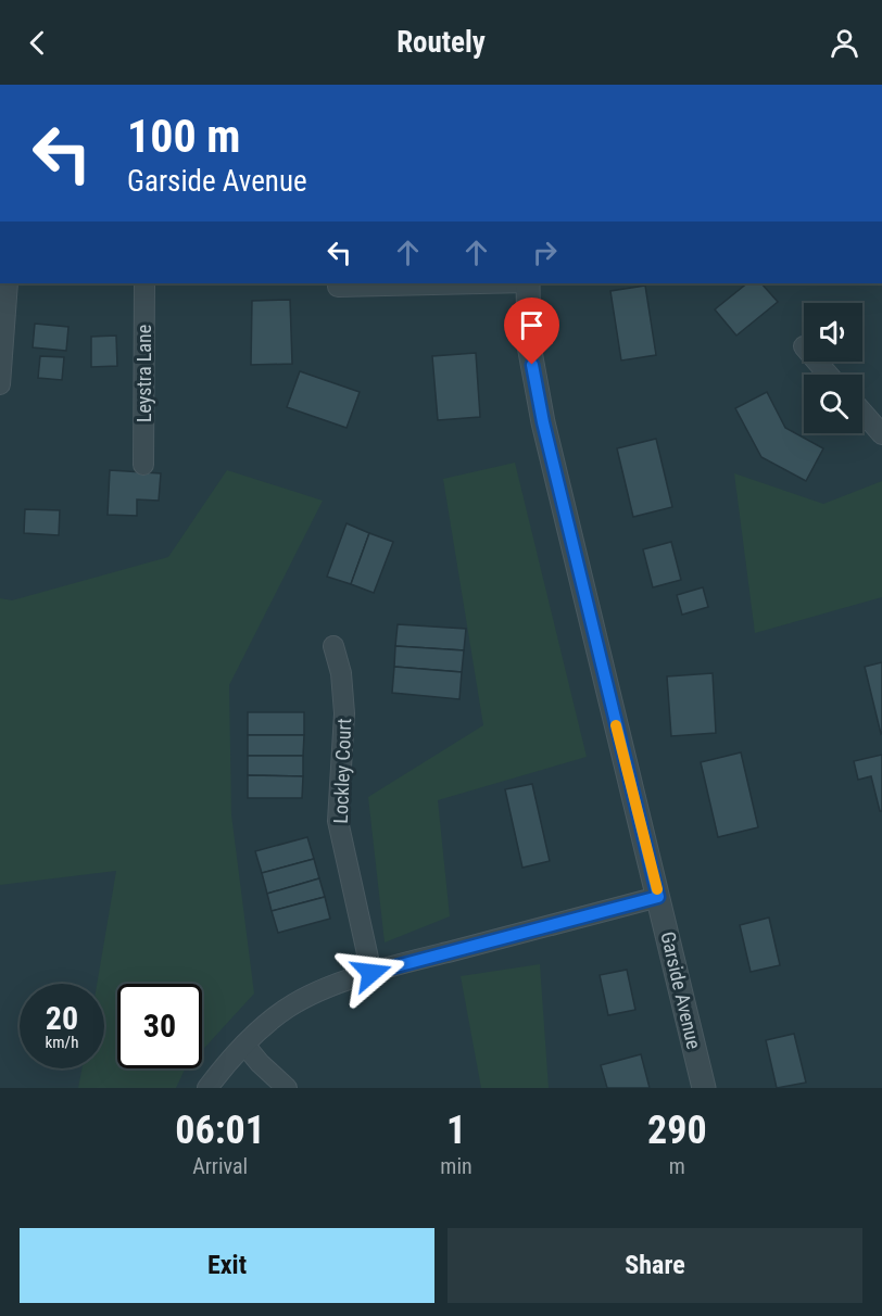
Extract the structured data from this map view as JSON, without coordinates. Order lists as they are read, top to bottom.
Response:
{
  "streets": {
    "street": ["Leystra Lane", "Lockley Court", "Garside Avenue"]
  },
  "page": {
    "header": "Routely",
    "turn": ["100 m", "Garside Avenue"],
    "speed": "20 km/h",
    "limit": "30",
    "eta": [
      "06:01",
      "Arrival",
      "1",
      "min",
      "290",
      "m"
    ],
    "buttons": ["Exit", "Share"]
  }
}
